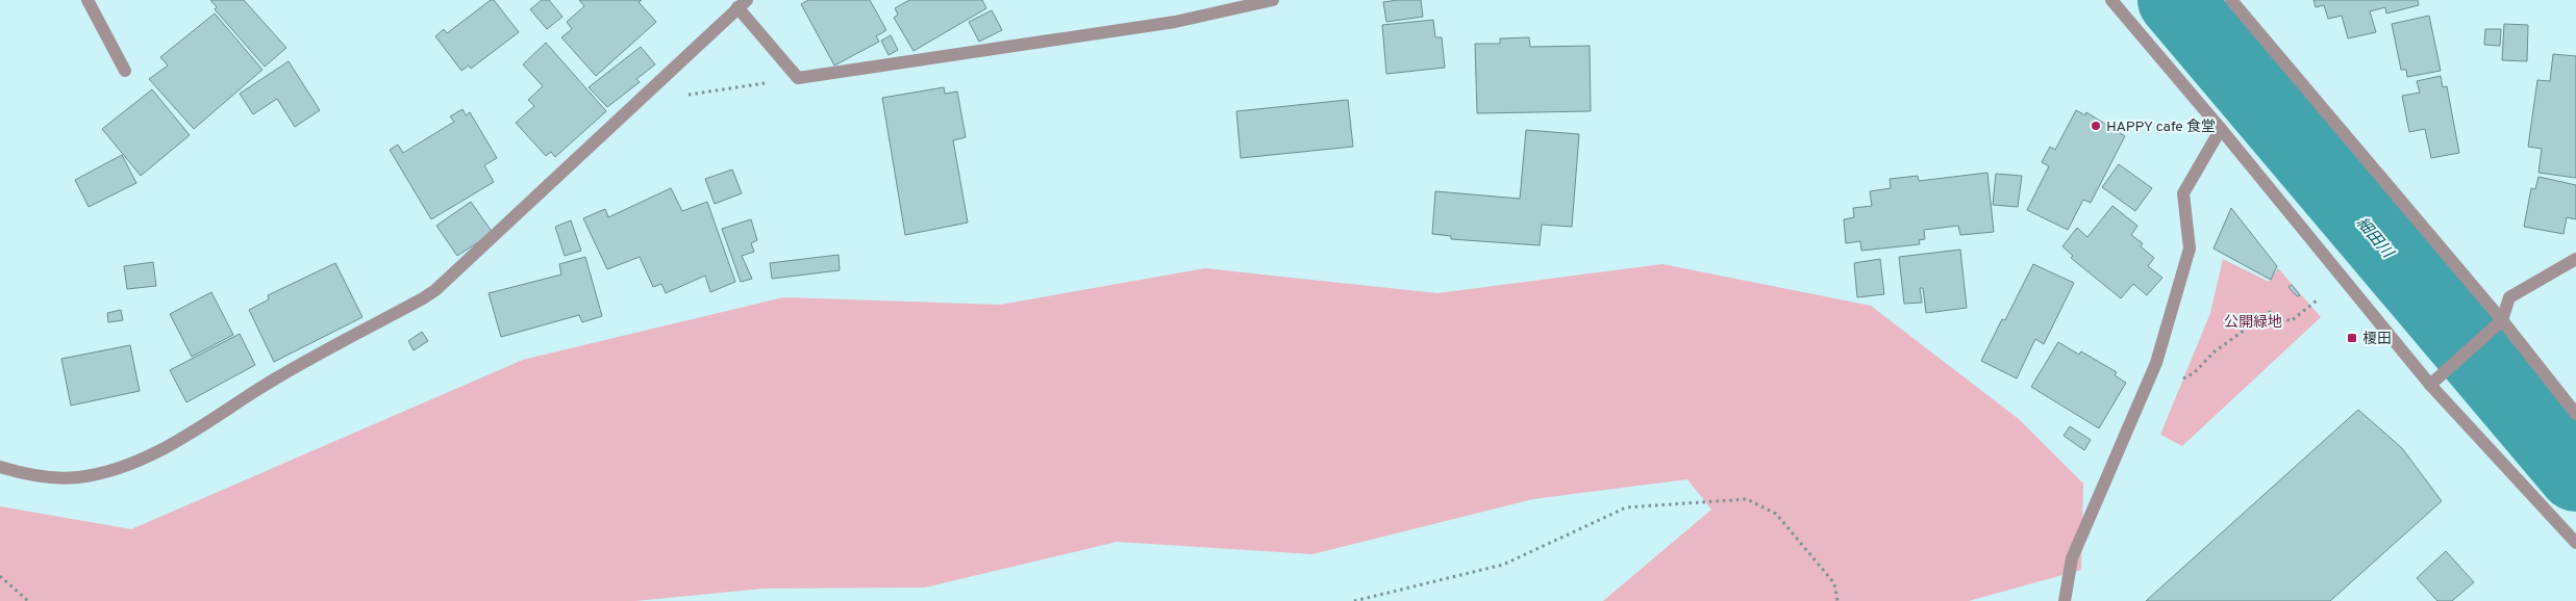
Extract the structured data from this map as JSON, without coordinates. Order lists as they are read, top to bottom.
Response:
{
  "water": ["細田川"],
  "parks": ["公開緑地"],
  "places": {
    "other": ["HAPPY cafe 食堂"],
    "transit": ["榎田"]
  }
}
